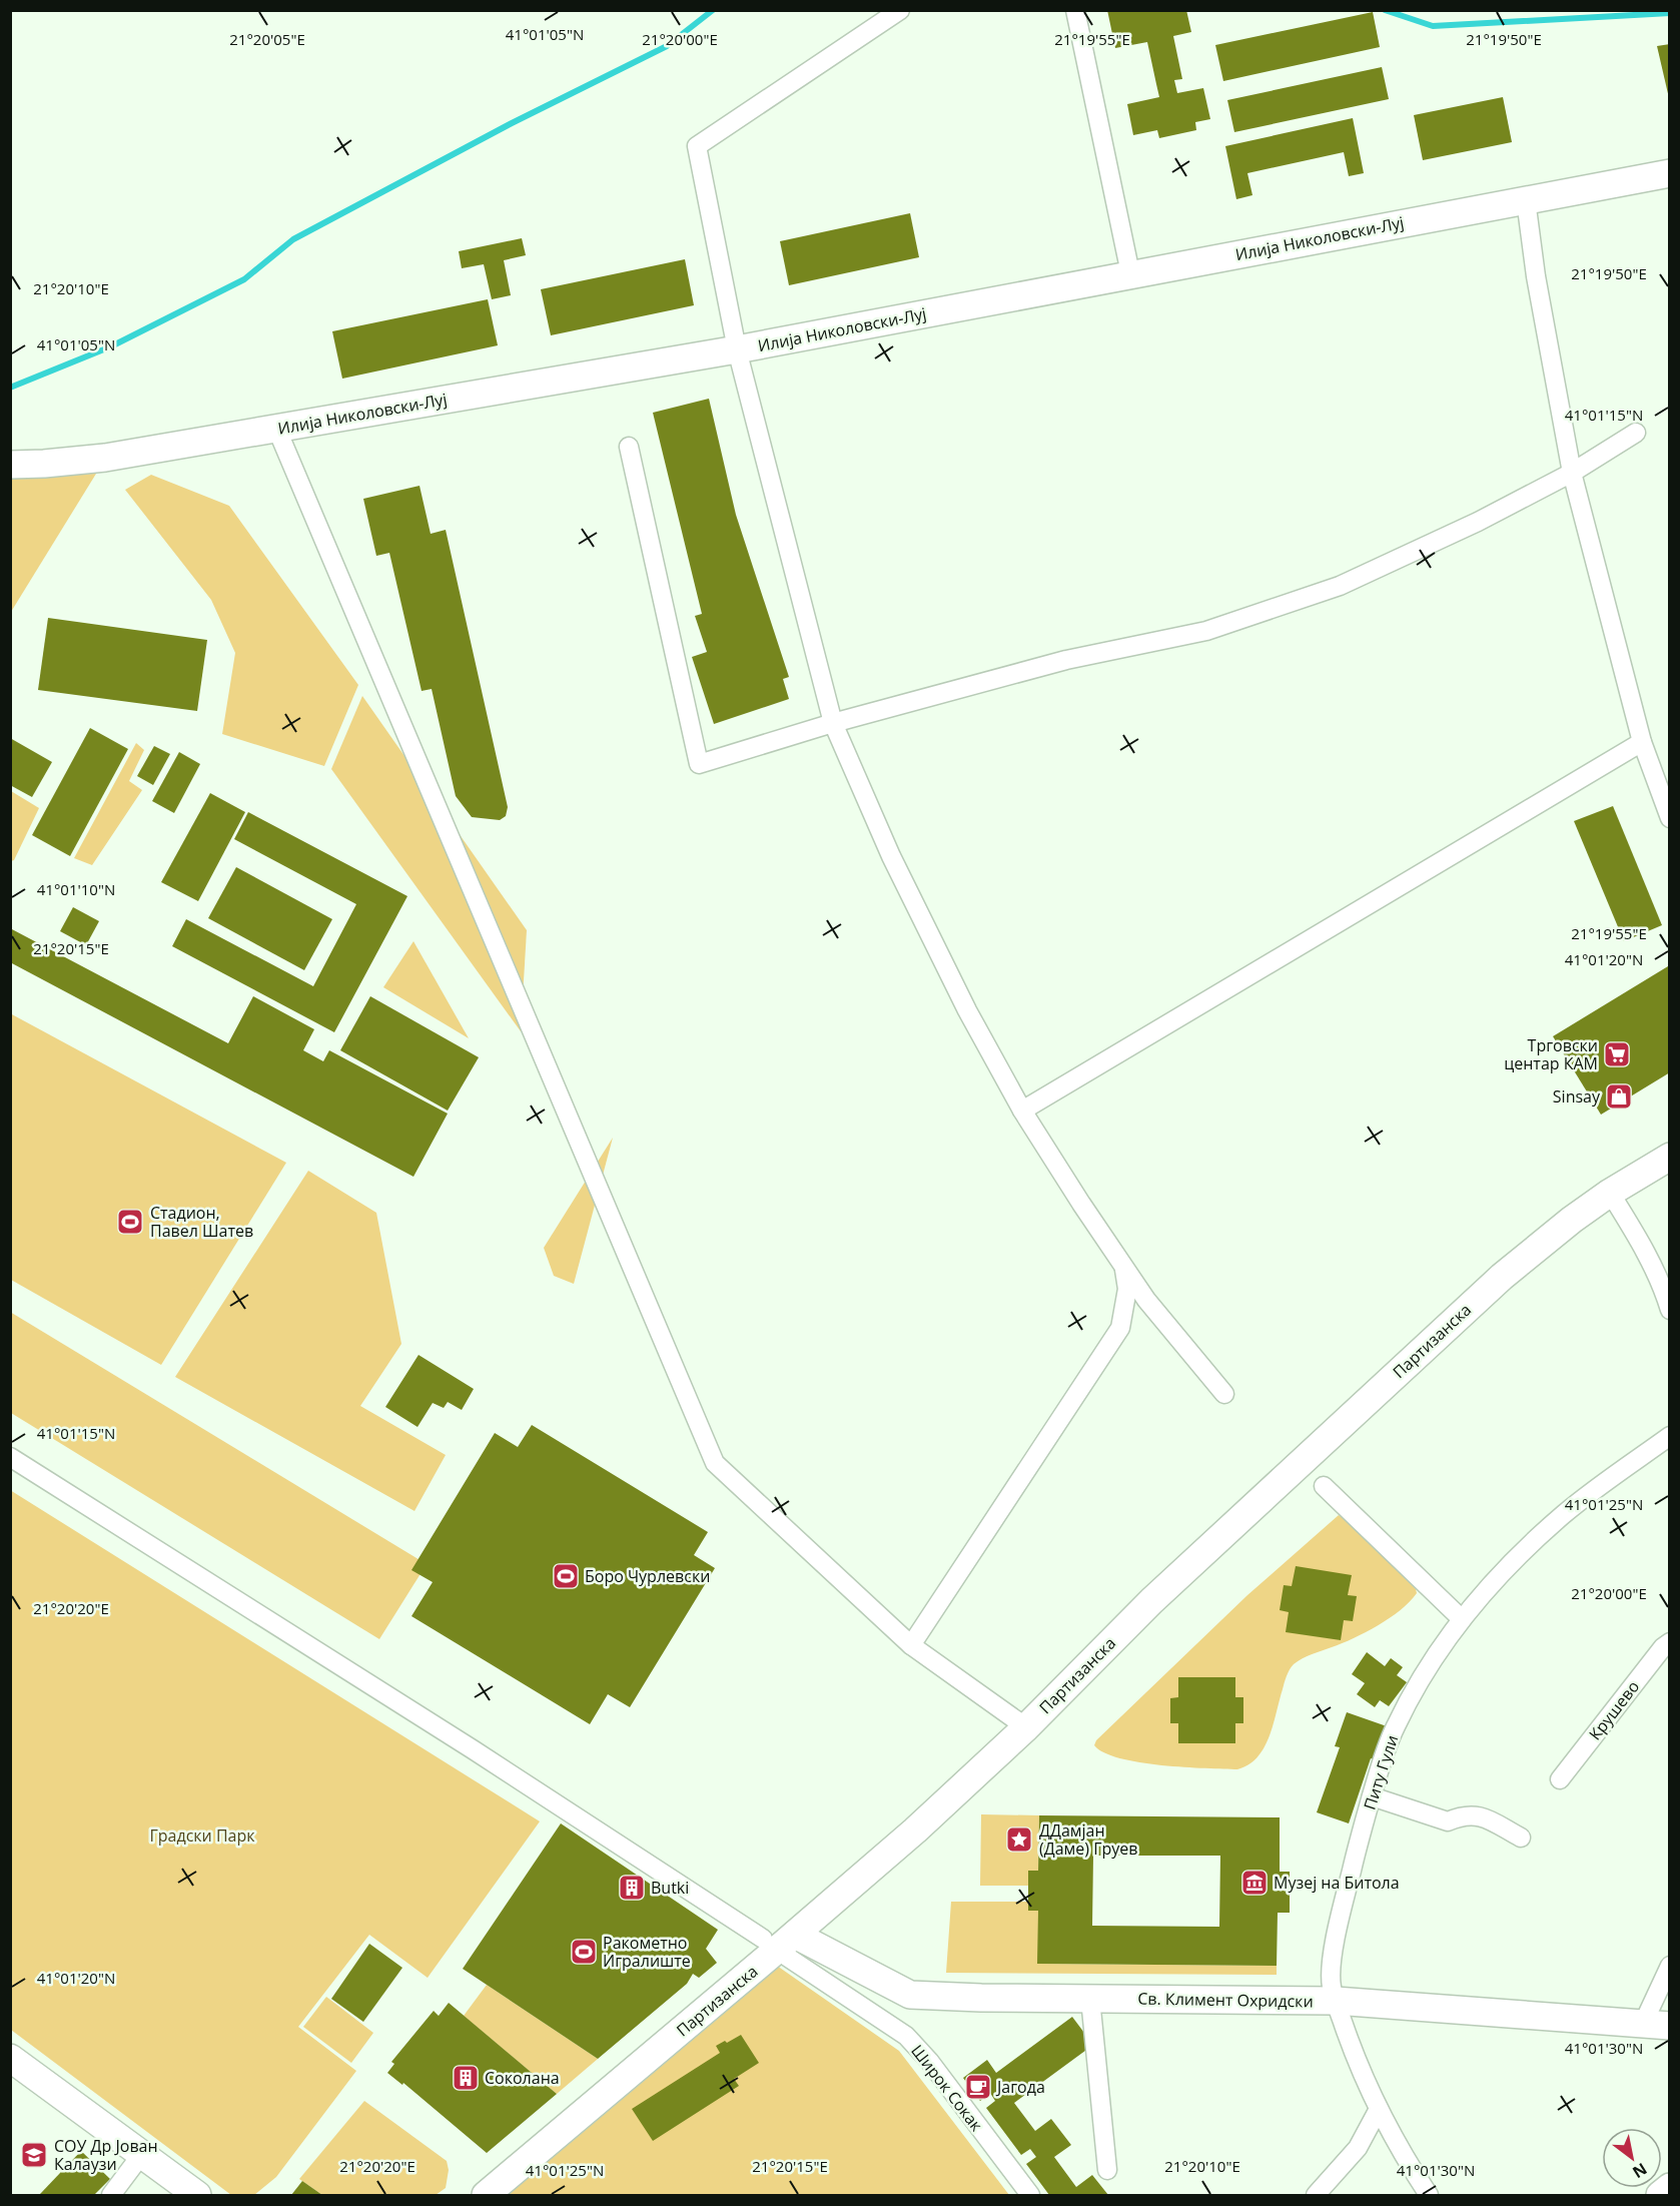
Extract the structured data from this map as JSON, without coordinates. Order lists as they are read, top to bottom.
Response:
{
  "streets": {
    "street": [
      "Илија Николовски-Луј",
      "Партизанска",
      "Крушево",
      "Питу Гули",
      "Св. Климент Охридски",
      "Широк Сокак"
    ]
  },
  "crossings": [
    ["Партизанска", "Св. Климент Охридски"],
    ["Партизанска", "Широк Сокак"],
    ["Питу Гули", "Св. Климент Охридски"],
    ["Св. Климент Охридски", "Широк Сокак"]
  ],
  "parks": ["Градски Парк"],
  "places": {
    "supermarket": ["Трговски центар КАМ"],
    "shop": ["Sinsay"],
    "sports": ["Стадион, Павел Шатев", "Боро Чурлевски", "Ракометно Игралиште"],
    "place": ["ДДамјан (Даме) Груев"],
    "museum": ["Музеј на Битола"],
    "building": ["Butki", "Соколана"],
    "cafe": ["Јагода"],
    "school or university": ["СОУ Др Јован Калаузи"]
  },
  "north": "bottom right",
  "coordinates": [
    "41°01'05\"N",
    "21°20'05\"E",
    "21°20'00\"E",
    "21°19'55\"E",
    "21°19'50\"E",
    "21°20'10\"E",
    "41°01'15\"N",
    "41°01'10\"N",
    "21°20'15\"E",
    "41°01'20\"N",
    "41°01'25\"N",
    "21°20'20\"E",
    "41°01'30\"N"
  ]
}
